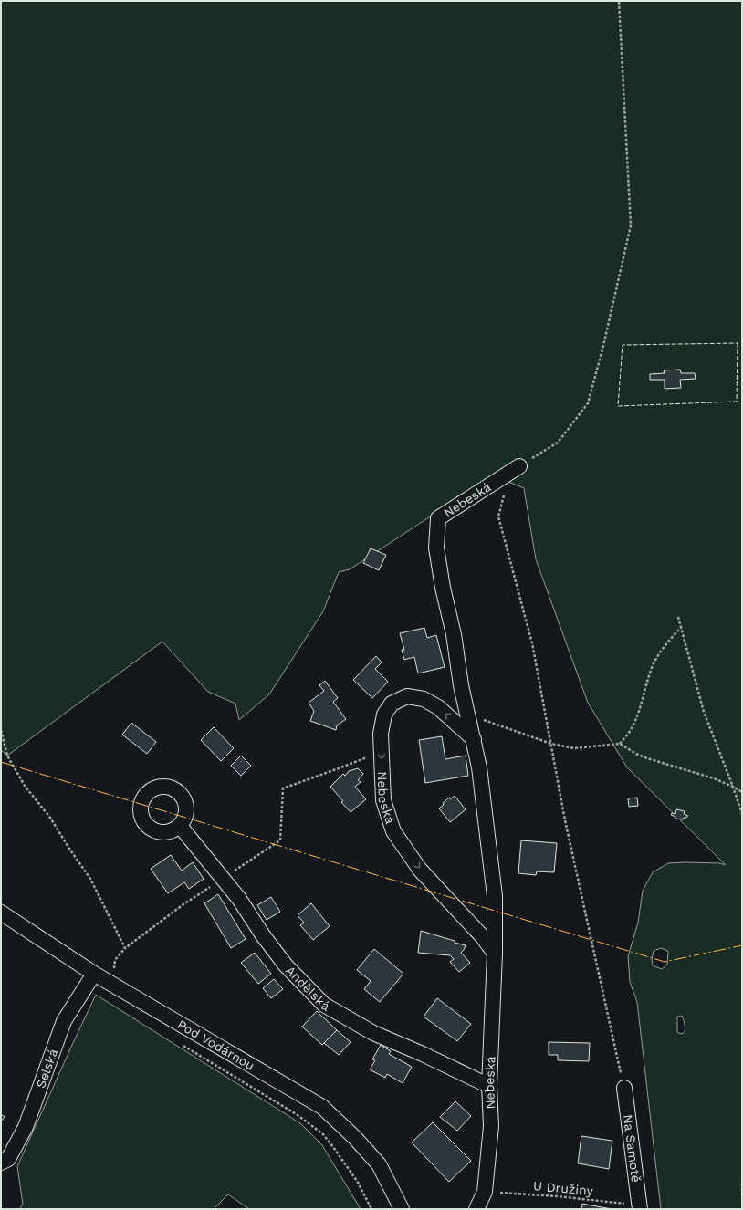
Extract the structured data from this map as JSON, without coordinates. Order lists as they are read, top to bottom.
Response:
{
  "streets": {
    "street": [
      "Nebeská",
      "Andělská",
      "Pod Vodárnou",
      "Selská",
      "Na Samotě"
    ],
    "path": ["U Družiny"]
  },
  "crossings": [
    ["Nebeská", "Andělská"],
    ["Nebeská", "U Družiny"],
    ["Pod Vodárnou", "Selská"],
    ["Na Samotě", "U Družiny"]
  ]
}
